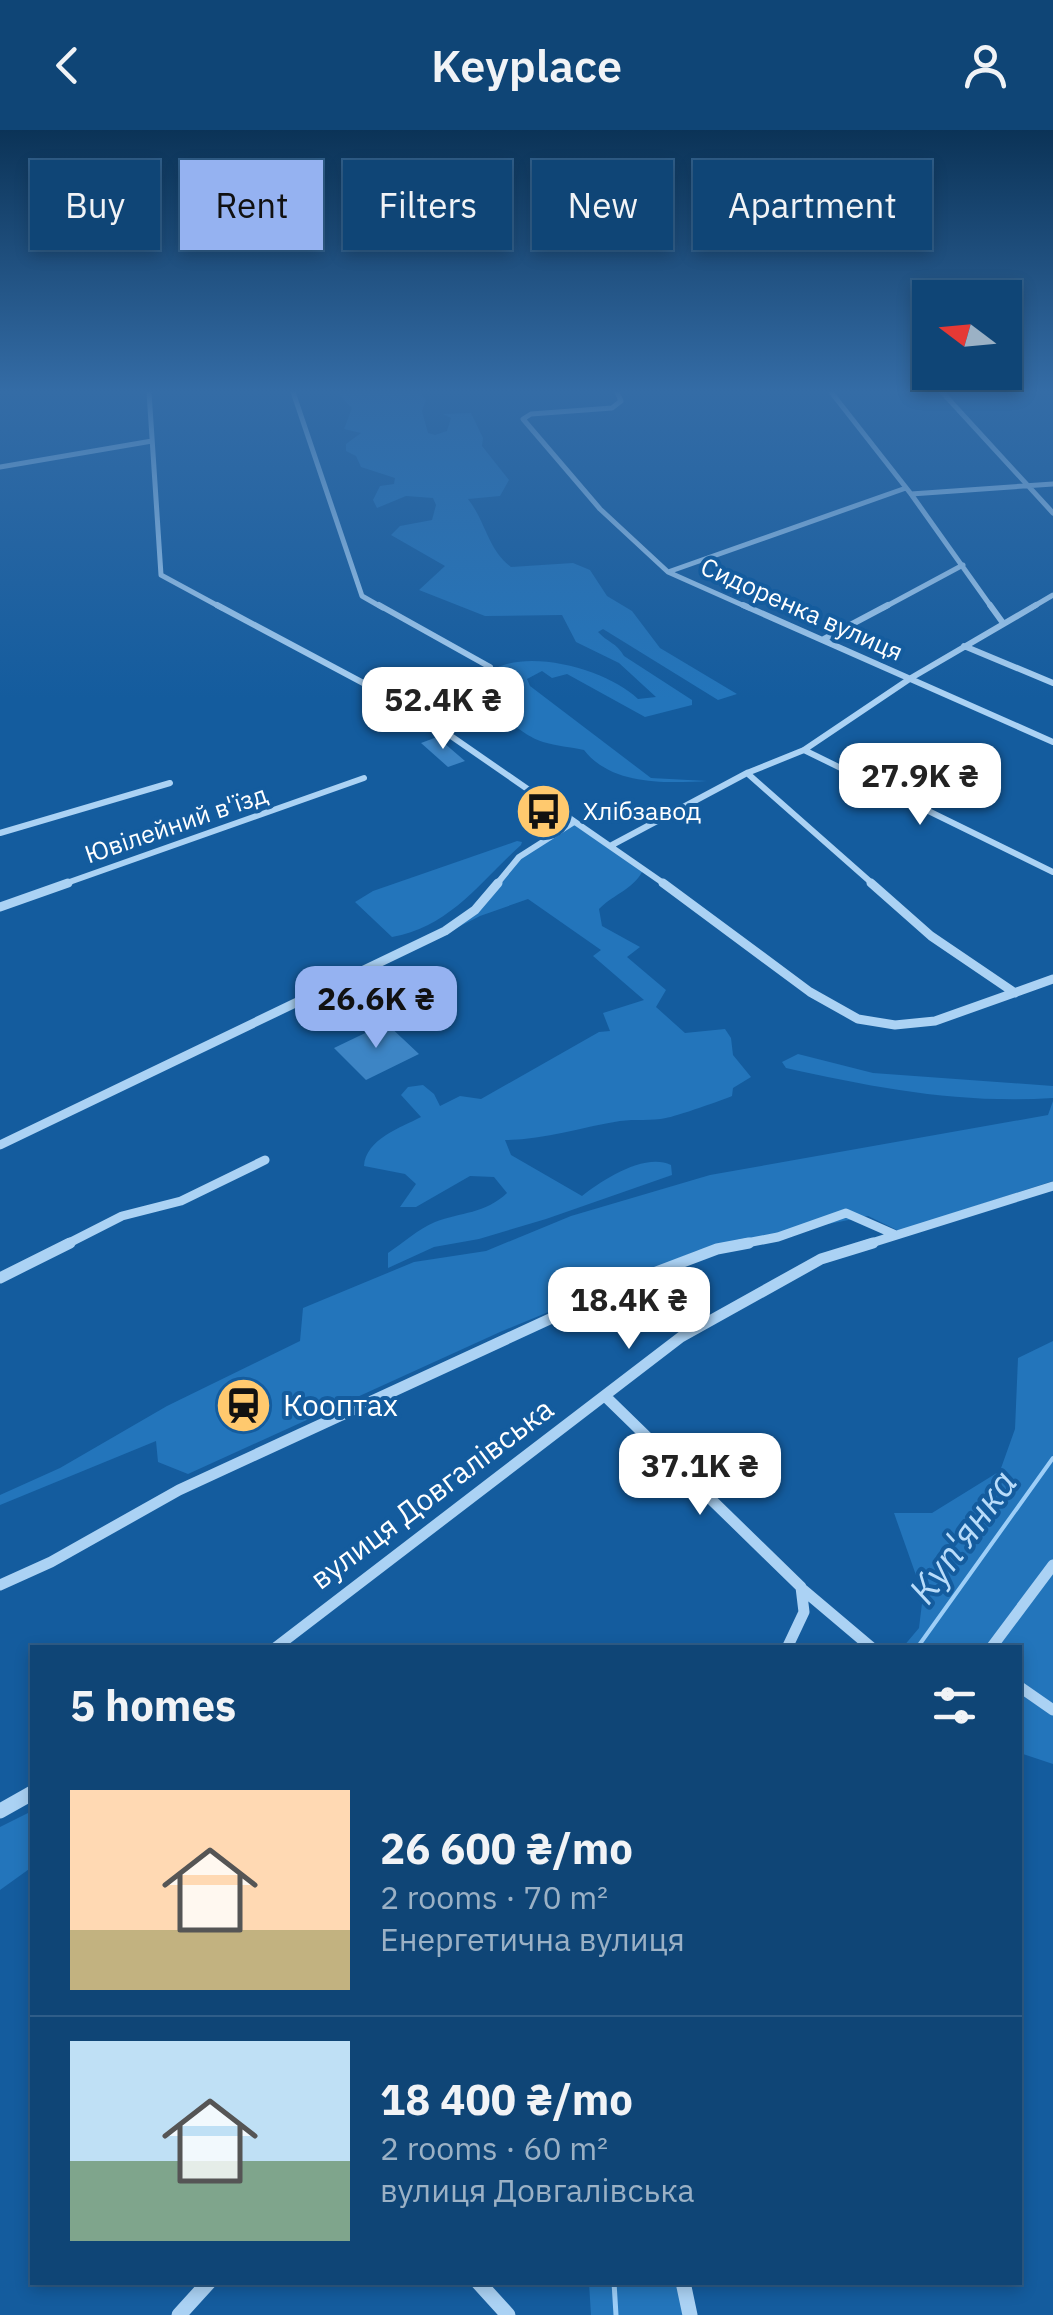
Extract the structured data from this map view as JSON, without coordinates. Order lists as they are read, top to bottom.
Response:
{
  "streets": {
    "street": ["Сидоренка вулиця", "Ювілейний в'їзд", "вулиця Довгалівська"]
  },
  "water": ["Куп'янка"],
  "places": {
    "bus stop": ["Хлібзавод"],
    "station": ["Кооптах"]
  },
  "north": "left",
  "page": {
    "header": "Keyplace",
    "chip": [
      "Buy",
      "Rent",
      "Filters",
      "New",
      "Apartment"
    ],
    "price": [
      "52.4K ₴",
      "27.9K ₴",
      "26.6K ₴",
      "18.4K ₴",
      "37.1K ₴"
    ],
    "heading": "5 homes",
    "list": [
      {
        "name": "26 600 ₴/mo",
        "note": "2 rooms · 70 m² · Енергетична вулиця"
      },
      {
        "name": "18 400 ₴/mo",
        "note": "2 rooms · 60 m² · вулиця Довгалівська"
      }
    ]
  }
}
